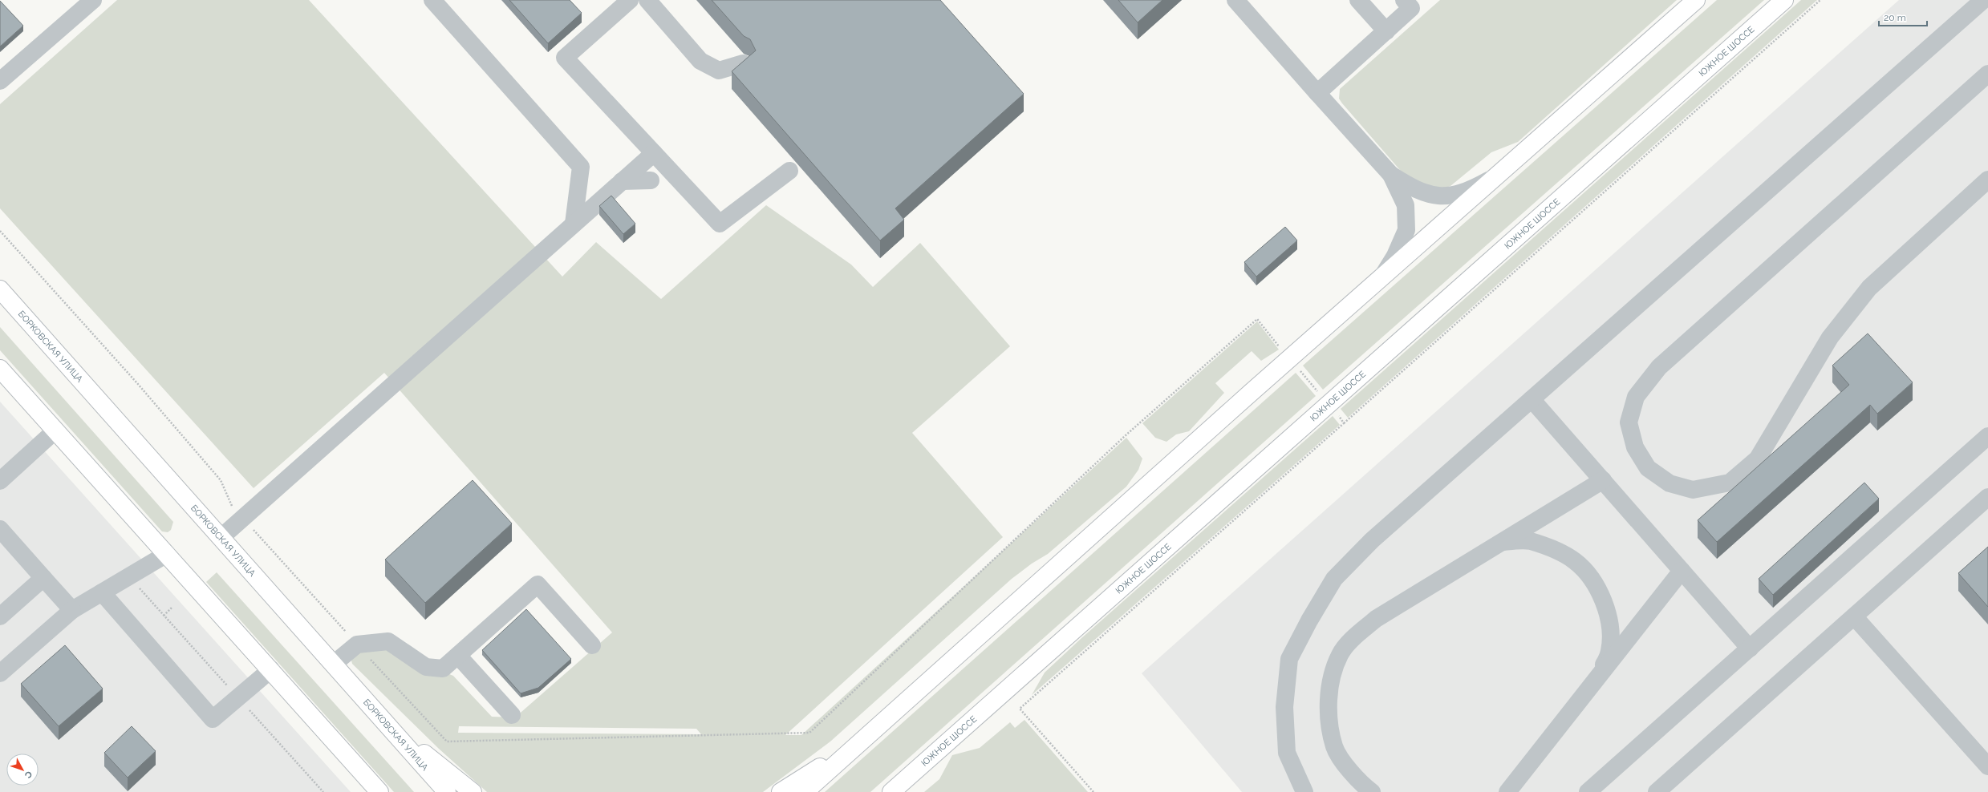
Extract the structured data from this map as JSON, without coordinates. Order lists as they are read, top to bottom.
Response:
{
  "streets": {
    "main road": ["ЮЖНОЕ ШОССЕ", "БОРКОВСКАЯ УЛИЦА"]
  },
  "scale_bar": "20 m",
  "north": "bottom right"
}
